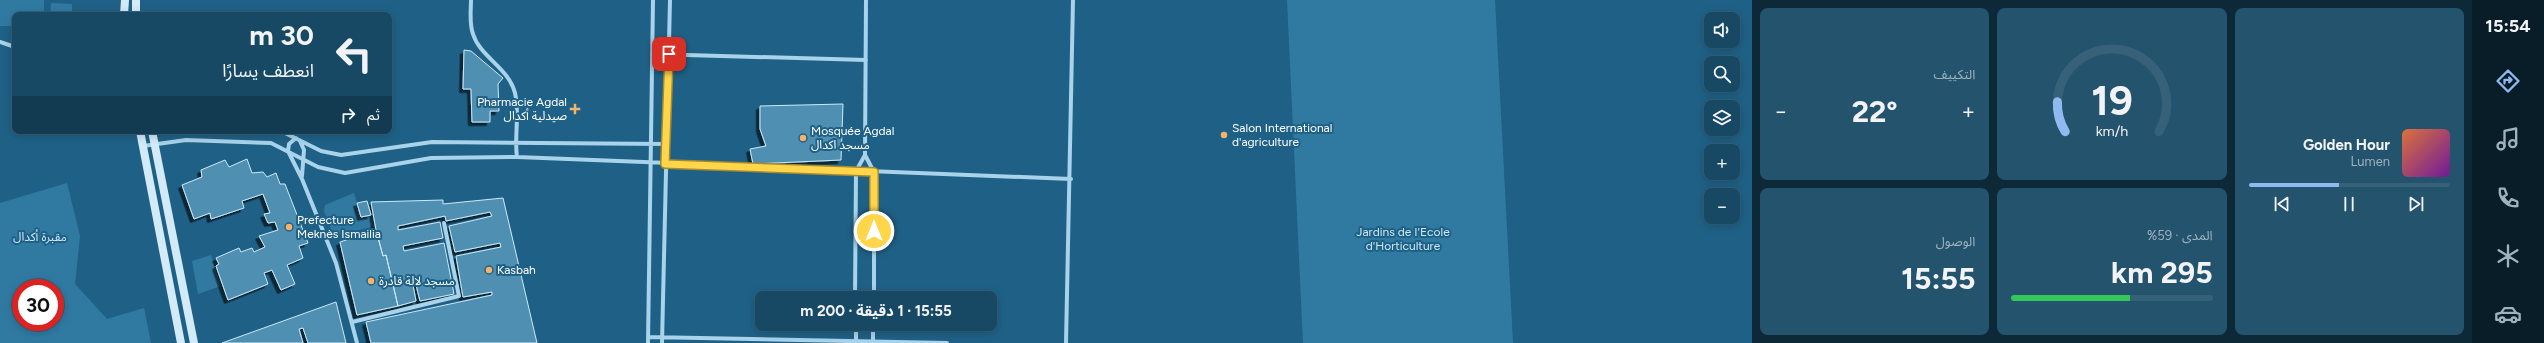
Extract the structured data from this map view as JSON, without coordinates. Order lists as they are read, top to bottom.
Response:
{
  "parks": ["Jardins de I'Ecole d'Horticulture", "مقبرة أكدال"],
  "places": {
    "health": ["Pharmacie Agdal صيدلية أكدال"],
    "other": [
      "Salon International d'agriculture",
      "Mosquée Agdal مسجد اكدال",
      "Prefecture Meknès Ismailia",
      "Kasbah",
      "مسجد لالة قادرة"
    ]
  },
  "page": {
    "tabs": "15:54",
    "tile": [
      "التكييف",
      ["المدى · 59%", "295 km"],
      ["الوصول", "15:55"]
    ],
    "map_buttons": ["+", "−"],
    "turn": ["30 m", "انعطف يسارًا"],
    "heat": ["−", "22°", "+"],
    "then": "ثم",
    "song": ["Golden Hour", "Lumen"],
    "limit": "30",
    "trip": "15:55 · 1 دقيقة · 200 m",
    "gauge": ["19", "km/h"]
  }
}
